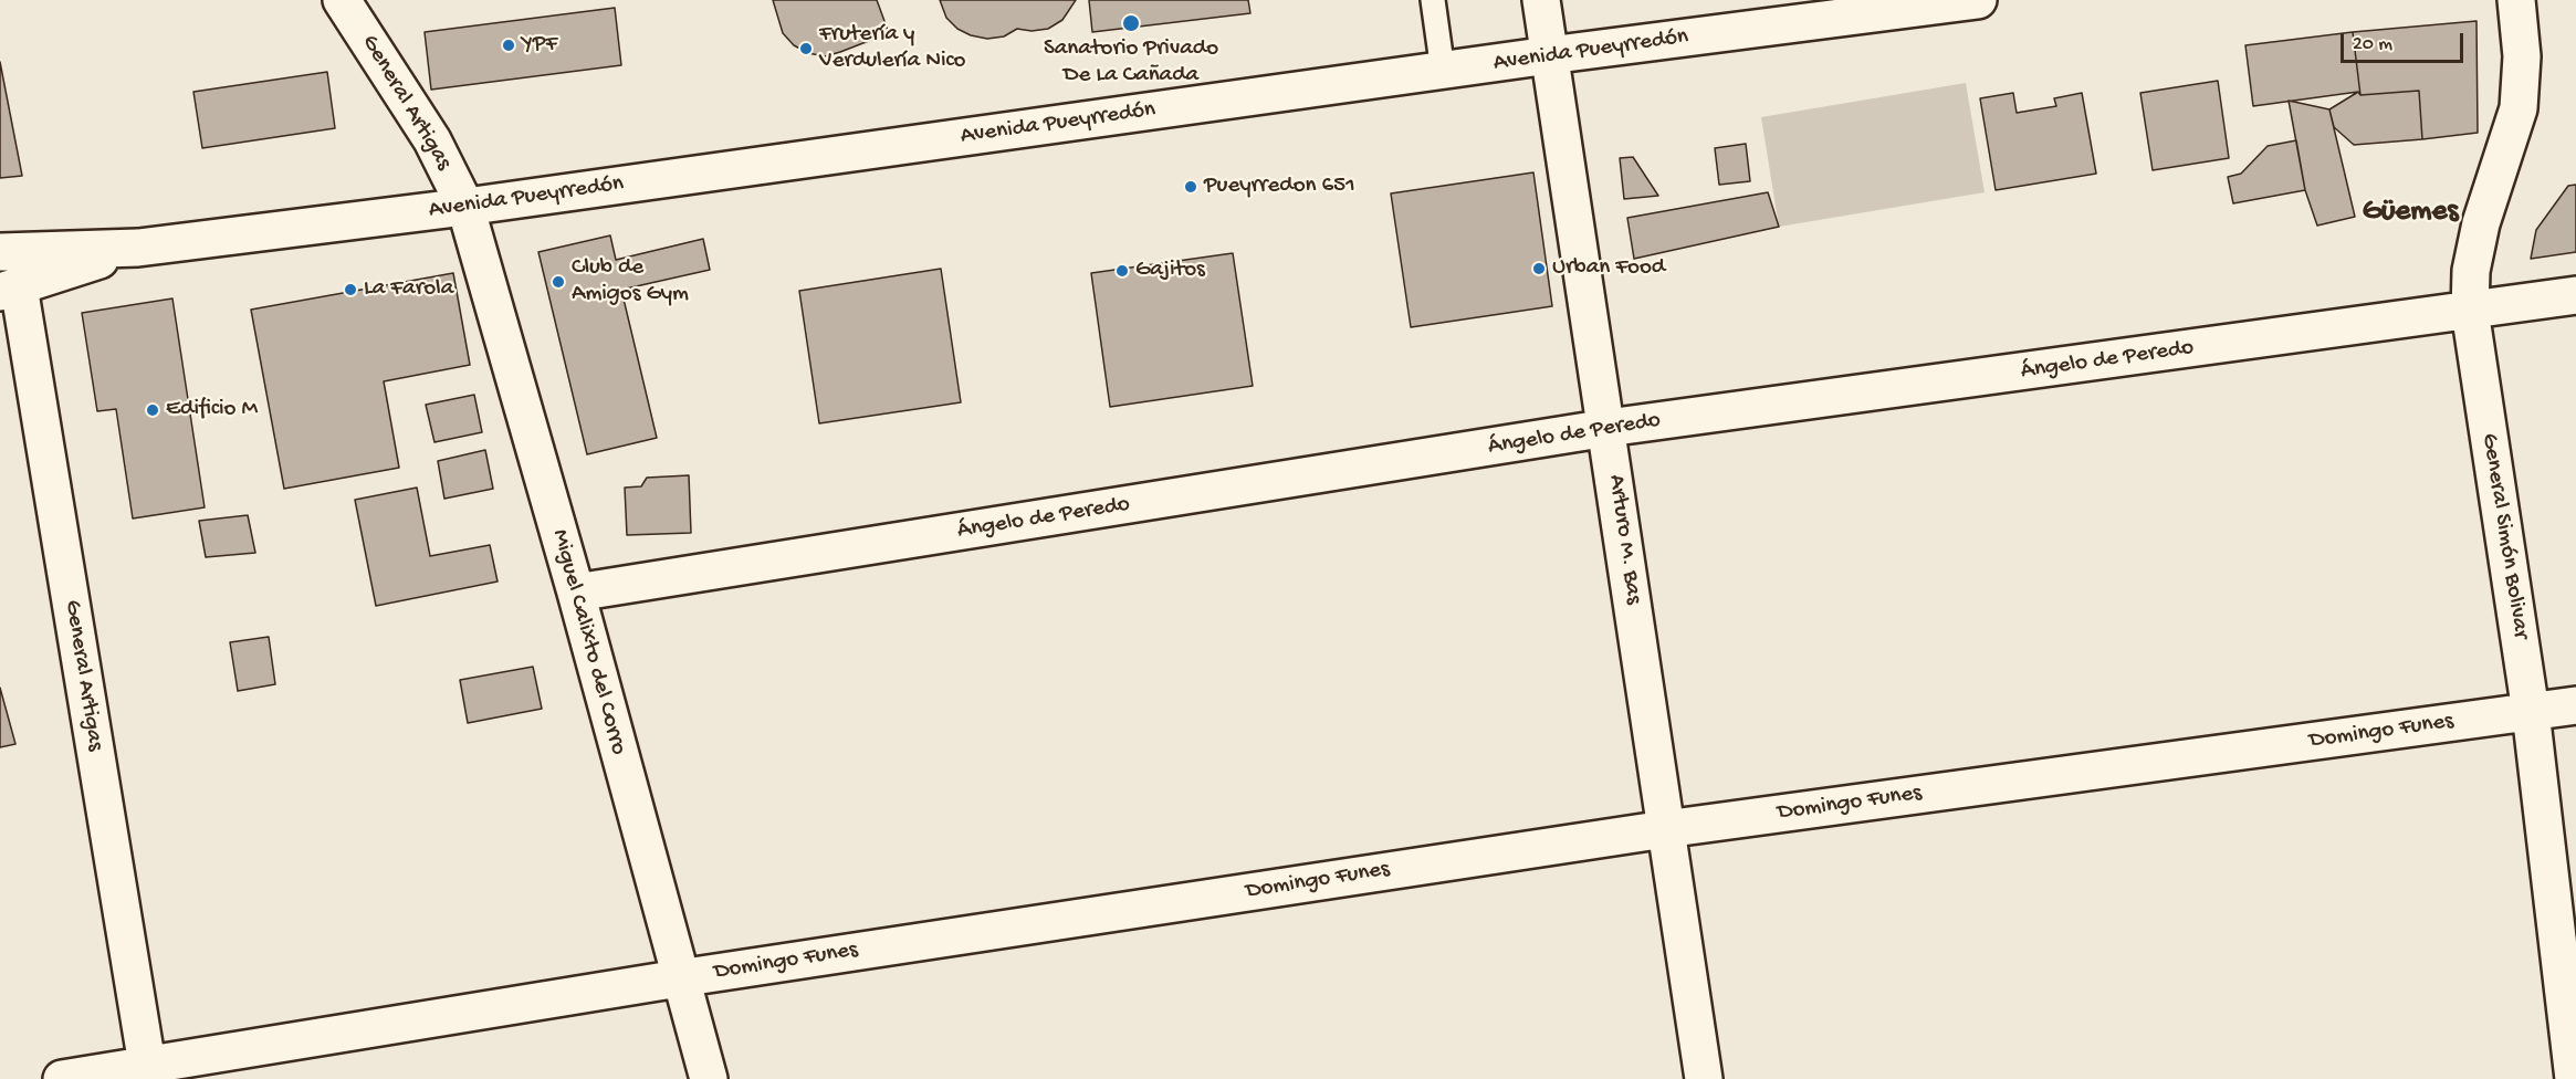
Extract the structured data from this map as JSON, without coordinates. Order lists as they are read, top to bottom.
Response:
{
  "streets": {
    "street": [
      "Avenida Pueyrredón",
      "General Artigas",
      "Ángelo de Peredo",
      "General Simón Bolivar",
      "Arturo M. Bas",
      "Miguel Calixto del Corro",
      "Domingo Funes"
    ]
  },
  "crossings": [
    ["Avenida Pueyrredón", "General Artigas"],
    ["Avenida Pueyrredón", "Arturo M. Bas"],
    ["Avenida Pueyrredón", "Miguel Calixto del Corro"],
    ["General Artigas", "Miguel Calixto del Corro"],
    ["General Artigas", "Domingo Funes"],
    ["Ángelo de Peredo", "General Simón Bolivar"],
    ["Ángelo de Peredo", "Arturo M. Bas"],
    ["Ángelo de Peredo", "Miguel Calixto del Corro"],
    ["General Simón Bolivar", "Domingo Funes"],
    ["Arturo M. Bas", "Domingo Funes"],
    ["Miguel Calixto del Corro", "Domingo Funes"]
  ],
  "districts": ["Güemes"],
  "places": [
    "Sanatorio Privado De La Cañada",
    "YPF",
    "Frutería y Verdulería Nico",
    "Pueyrredon 651",
    "Urban Food",
    "Gajitos",
    "Club de Amigos Gym",
    "La Farola",
    "Edificio M"
  ],
  "scale_bar": "20 m"
}
